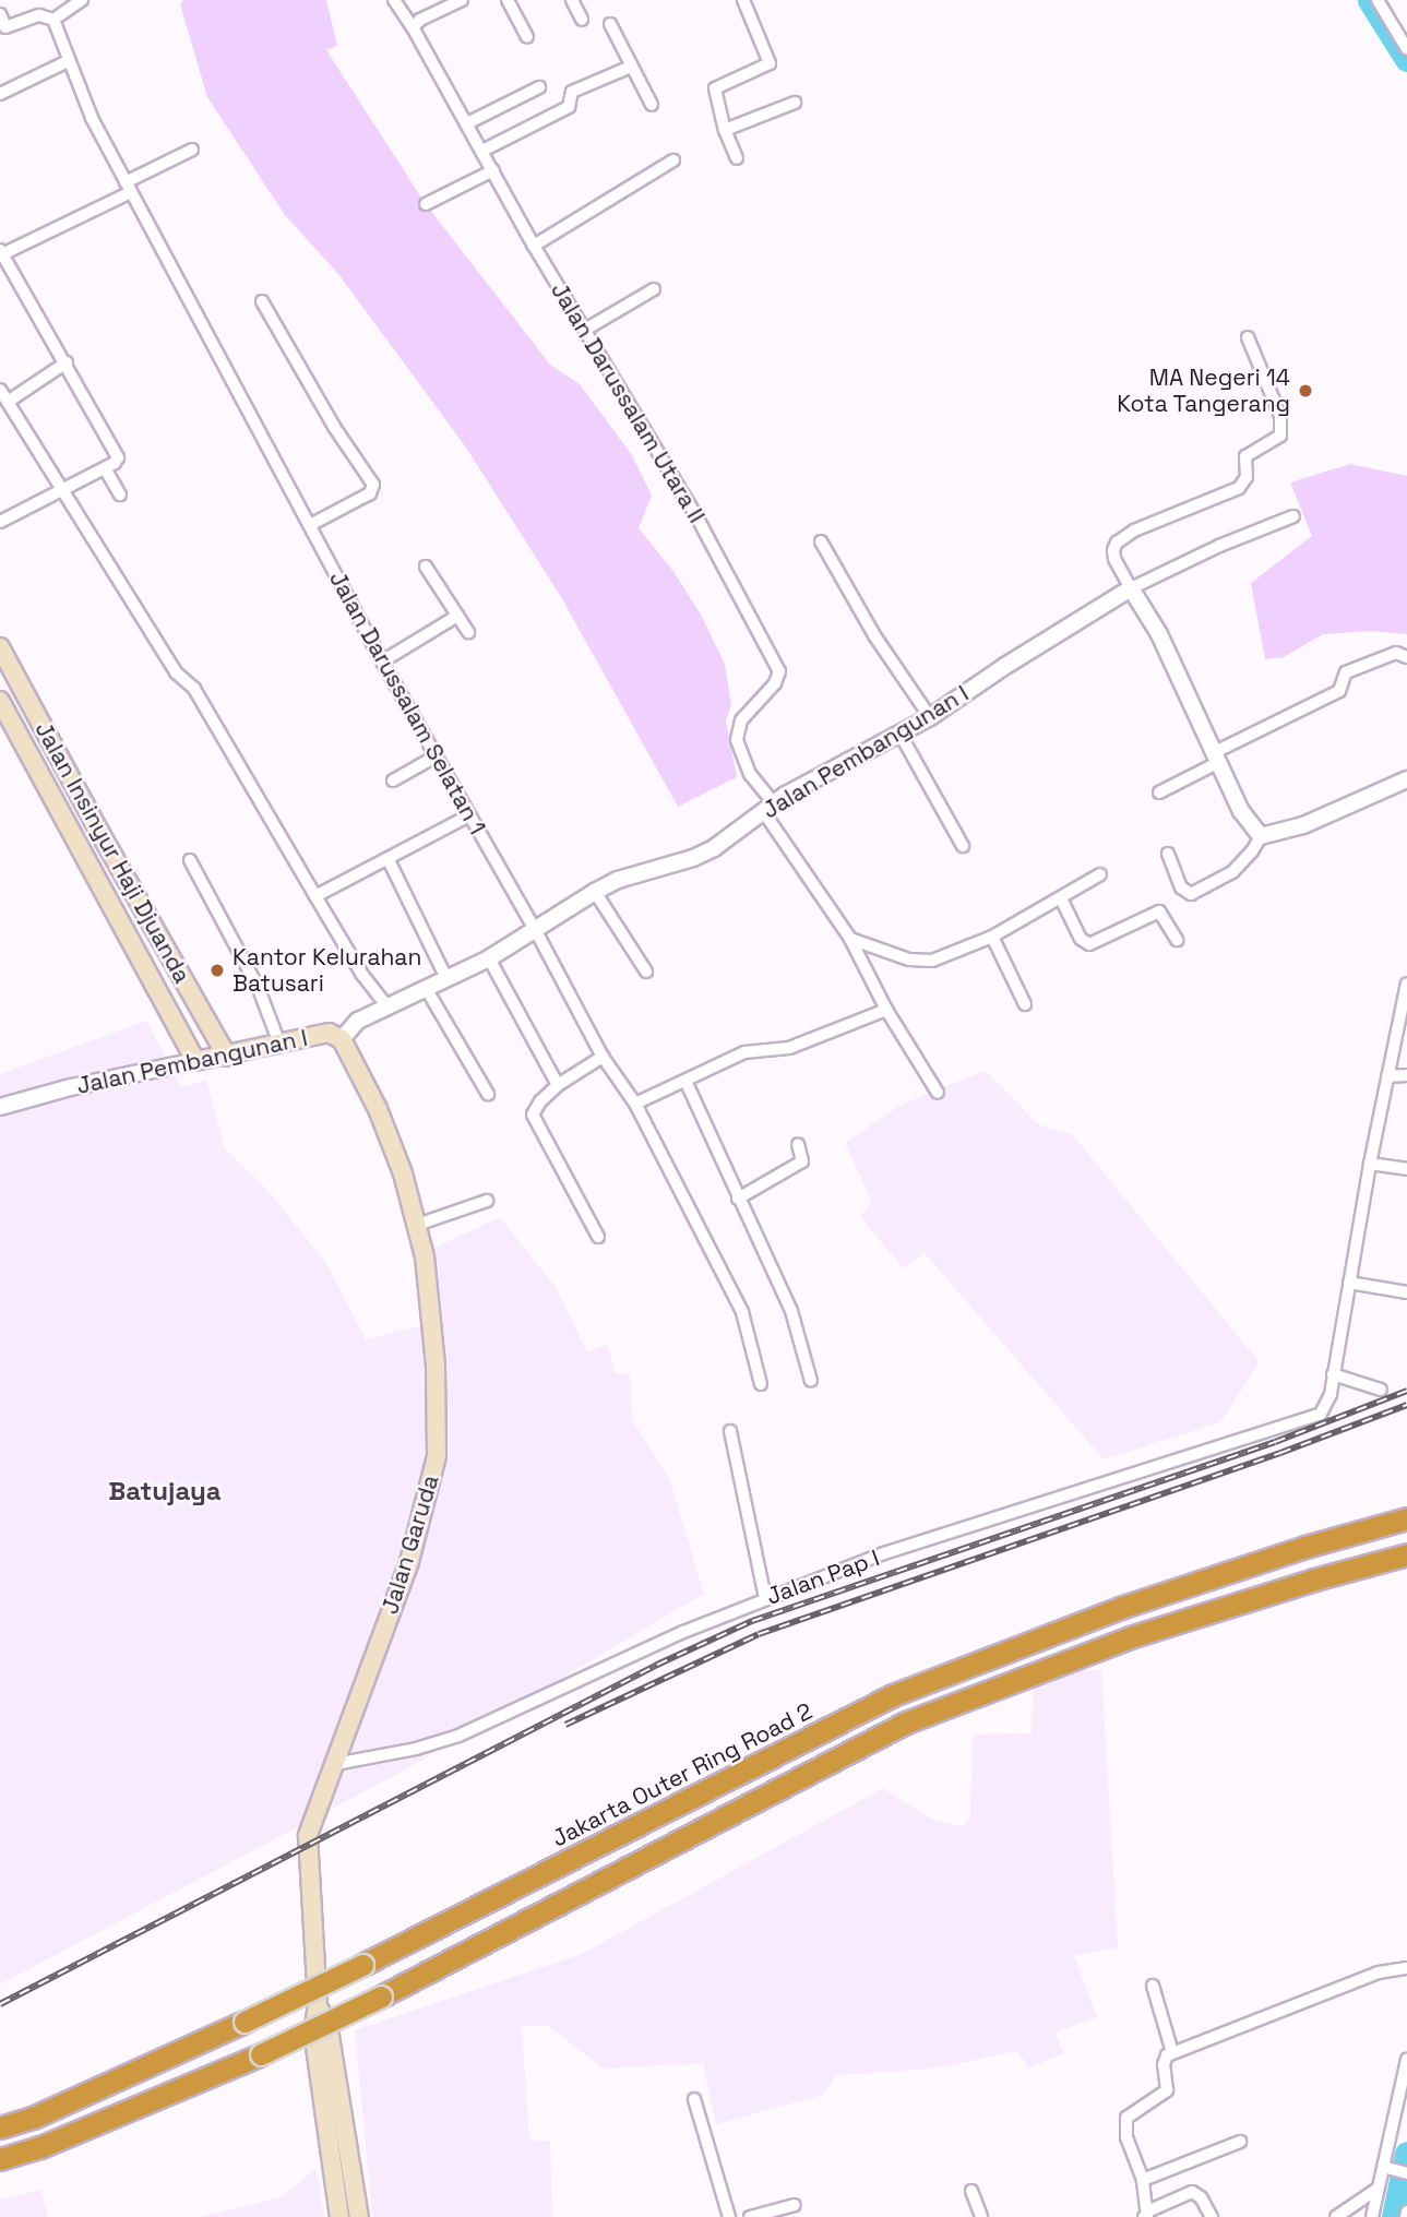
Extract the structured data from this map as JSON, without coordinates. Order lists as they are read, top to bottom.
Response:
{
  "streets": {
    "highway": ["Jakarta Outer Ring Road 2"],
    "main road": ["Jalan Pembangunan I", "Jalan Insinyur Haji Djuanda", "Jalan Garuda"],
    "street": ["Jalan Darussalam Utara II", "Jalan Darussalam Selatan 1", "Jalan Pap I"]
  },
  "crossings": [
    ["Jalan Darussalam Utara II", "Jalan Pembangunan I"],
    ["Jalan Darussalam Selatan 1", "Jalan Pembangunan I"],
    ["Jalan Pembangunan I", "Jalan Insinyur Haji Djuanda"],
    ["Jalan Pembangunan I", "Jalan Garuda"],
    ["Jalan Garuda", "Jalan Pap I"]
  ],
  "districts": ["Batujaya"],
  "places": ["MA Negeri 14 Kota Tangerang", "Kantor Kelurahan Batusari"]
}
